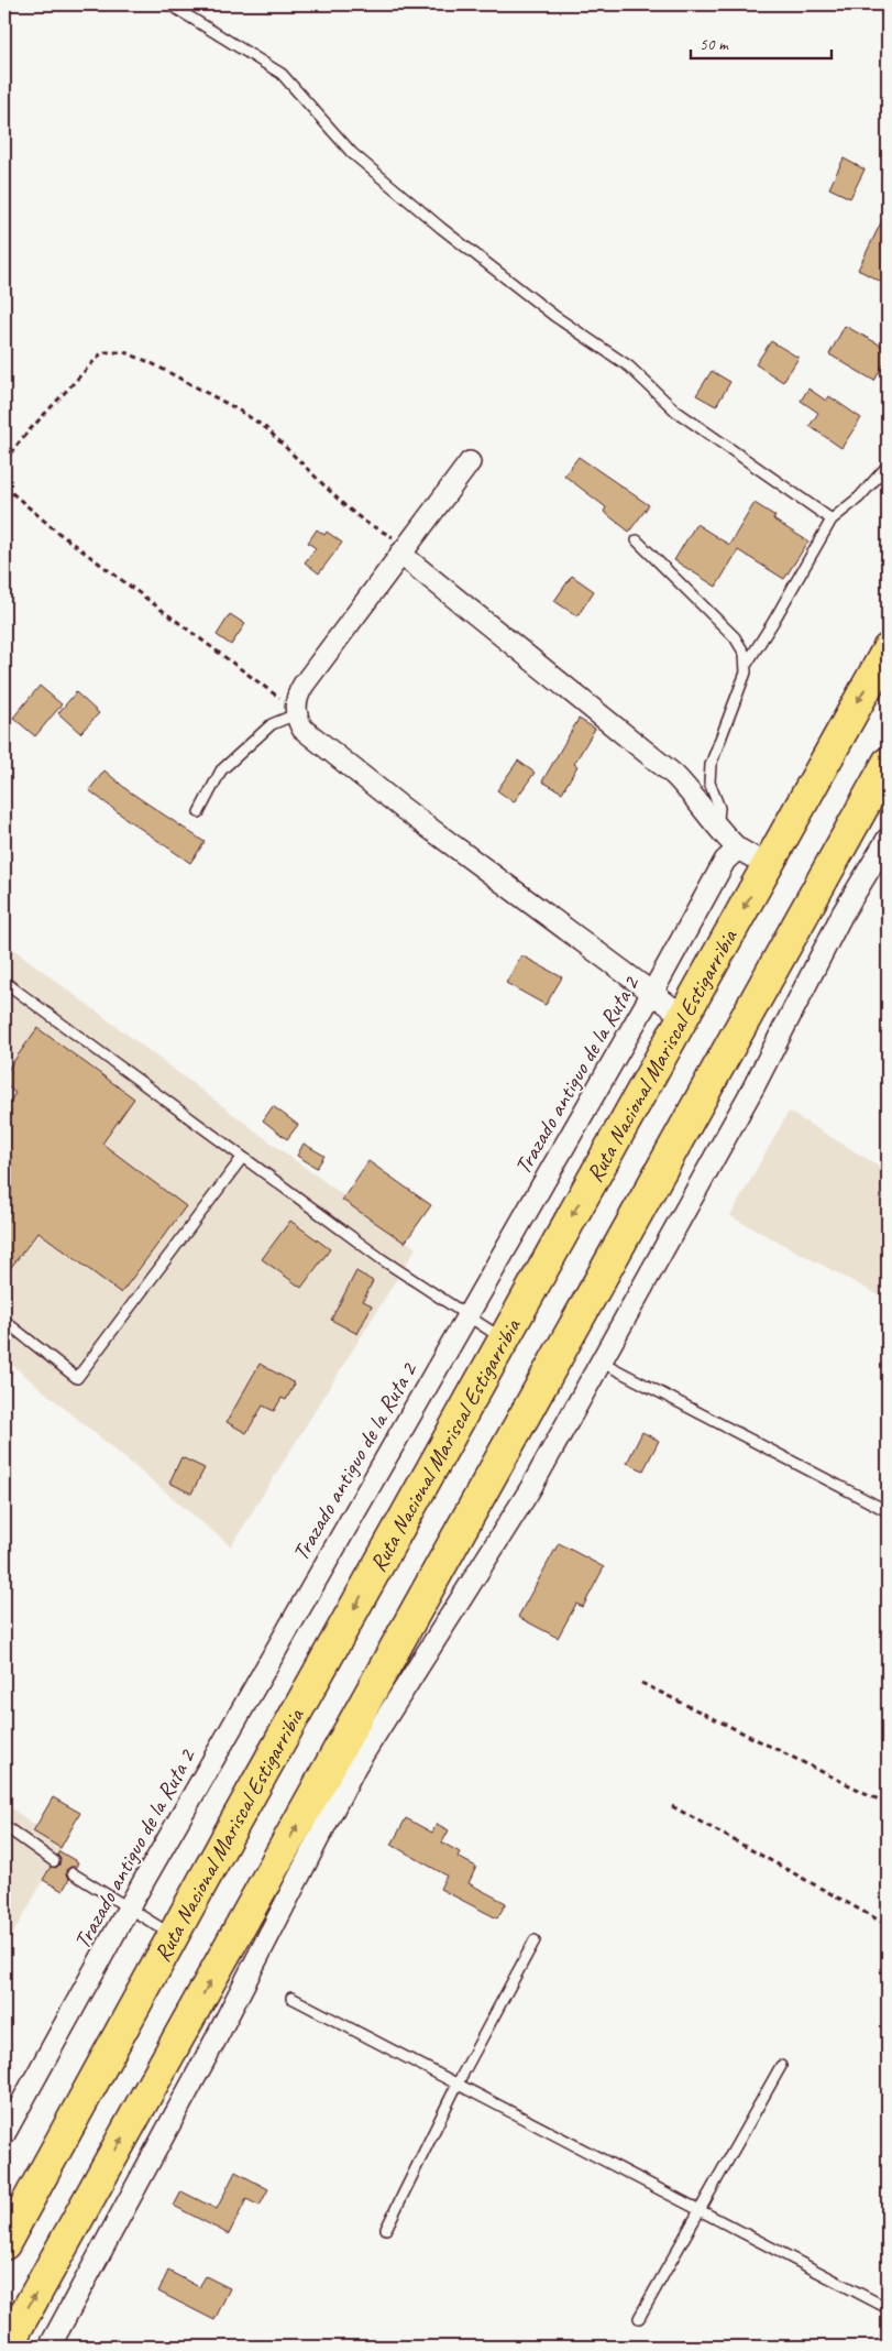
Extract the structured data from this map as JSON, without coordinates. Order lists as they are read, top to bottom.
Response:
{
  "streets": {
    "highway": ["Ruta Nacional Mariscal Estigarribia"],
    "street": ["Trazado antiguo de la Ruta 2"]
  },
  "scale_bar": "50 m"
}
